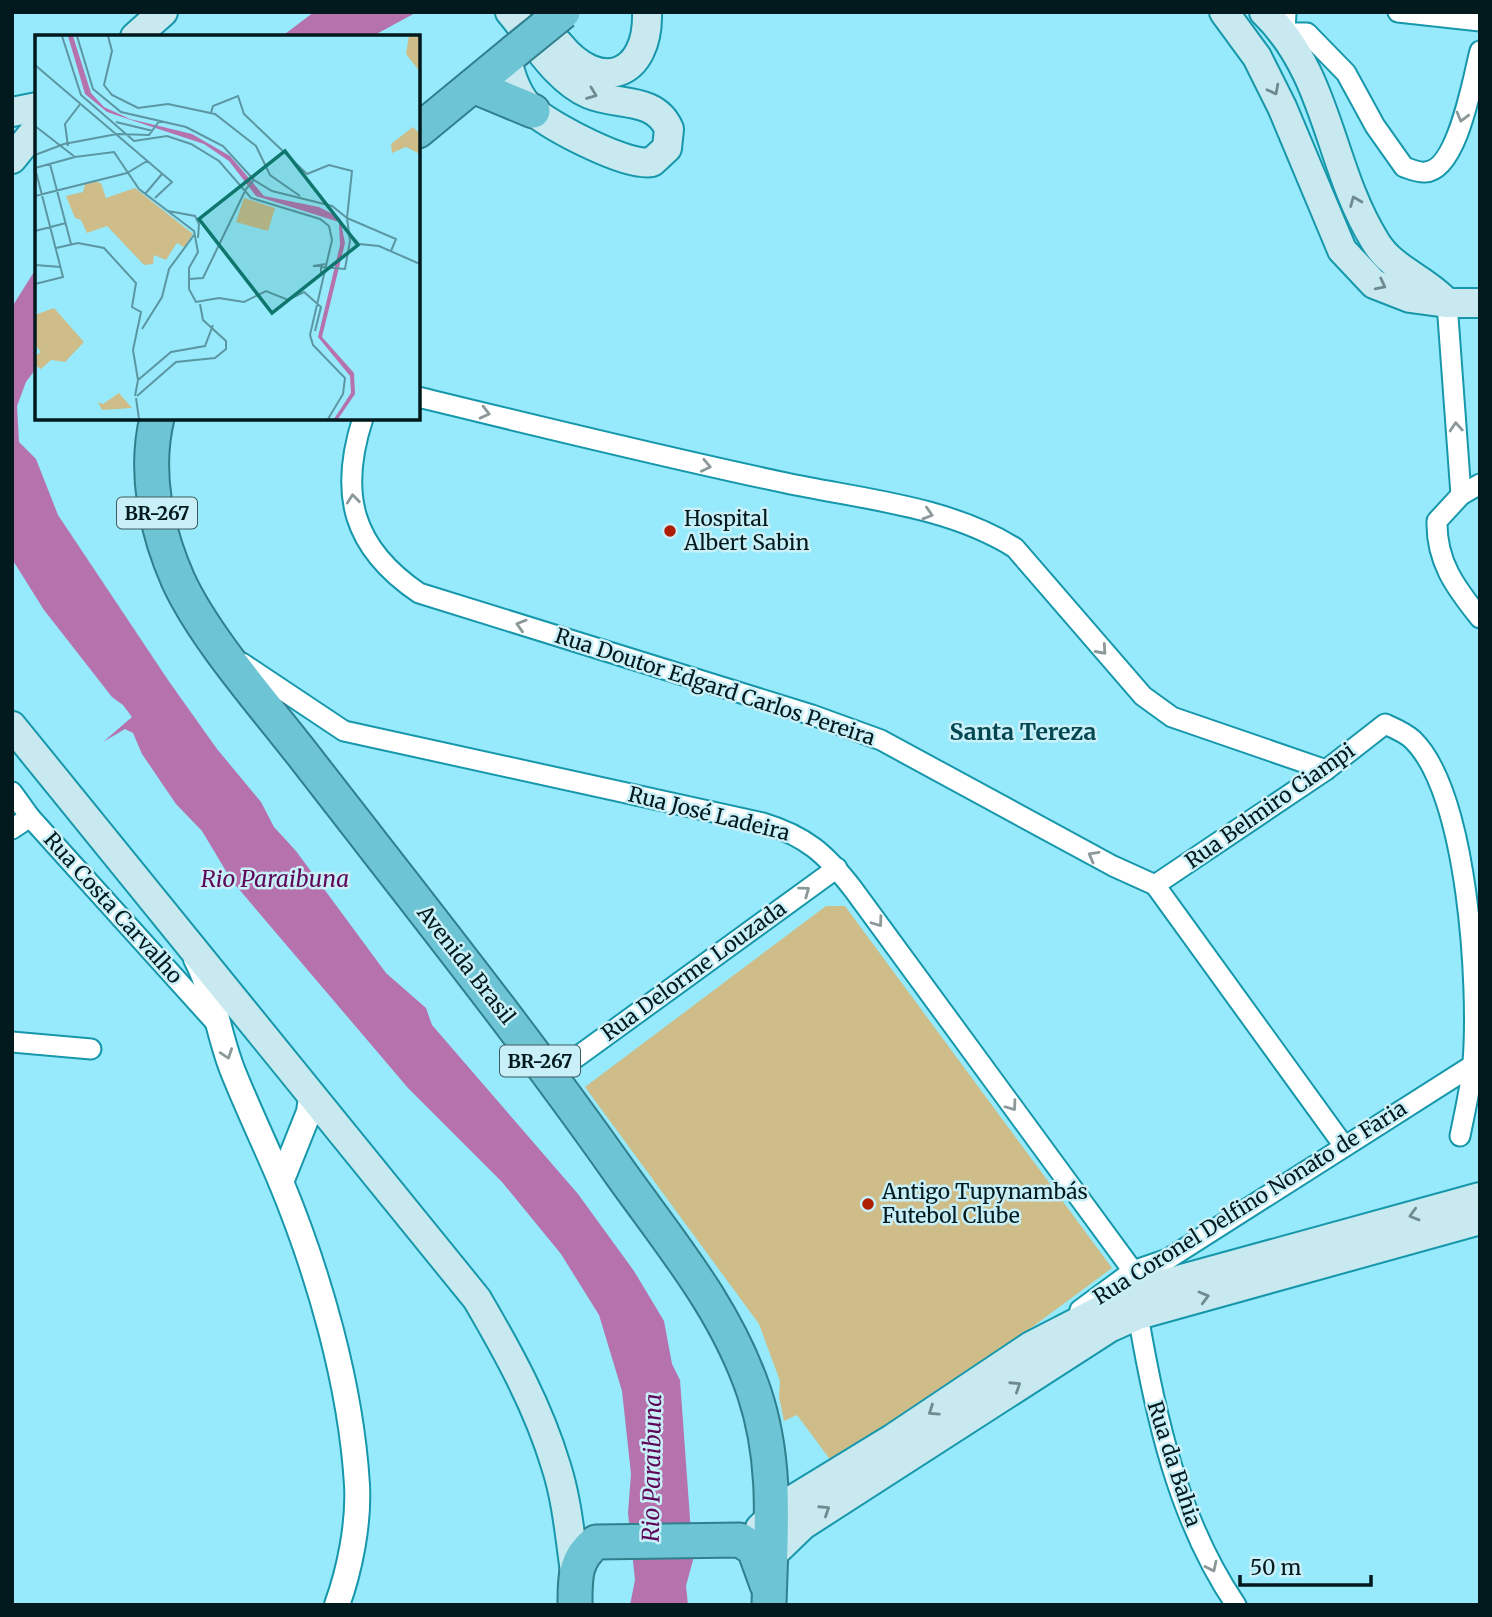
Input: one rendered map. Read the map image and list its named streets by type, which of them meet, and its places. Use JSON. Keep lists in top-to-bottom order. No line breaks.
{"streets":{"highway":["BR-267","Avenida Brasil"],"main road":["Rua Coronel Delfino Nonato de Faria"],"street":["Rua Doutor Edgard Carlos Pereira","Rua Belmiro Ciampi","Rua José Ladeira","Rua Costa Carvalho","Rua Delorme Louzada","Rua da Bahia"]},"crossings":[["BR-267","Avenida Brasil"],["BR-267","Rua Coronel Delfino Nonato de Faria"],["Rua Doutor Edgard Carlos Pereira","Rua Belmiro Ciampi"],["Rua Doutor Edgard Carlos Pereira","Rua Coronel Delfino Nonato de Faria"],["Rua Belmiro Ciampi","Rua Coronel Delfino Nonato de Faria"],["Rua José Ladeira","Avenida Brasil"],["Rua José Ladeira","Rua Delorme Louzada"],["Rua José Ladeira","Rua Coronel Delfino Nonato de Faria"],["Rua José Ladeira","Rua da Bahia"],["Avenida Brasil","Rua Delorme Louzada"],["Avenida Brasil","Rua Coronel Delfino Nonato de Faria"],["Rua Coronel Delfino Nonato de Faria","Rua da Bahia"]],"one_way":["Rua Doutor Edgard Carlos Pereira","Rua José Ladeira","Rua Delorme Louzada","Rua da Bahia"],"districts":["Santa Tereza"],"water":["Rio Paraibuna"],"places":["Hospital Albert Sabin","Antigo Tupynambás Futebol Clube"],"scale_bar":"50 m"}
